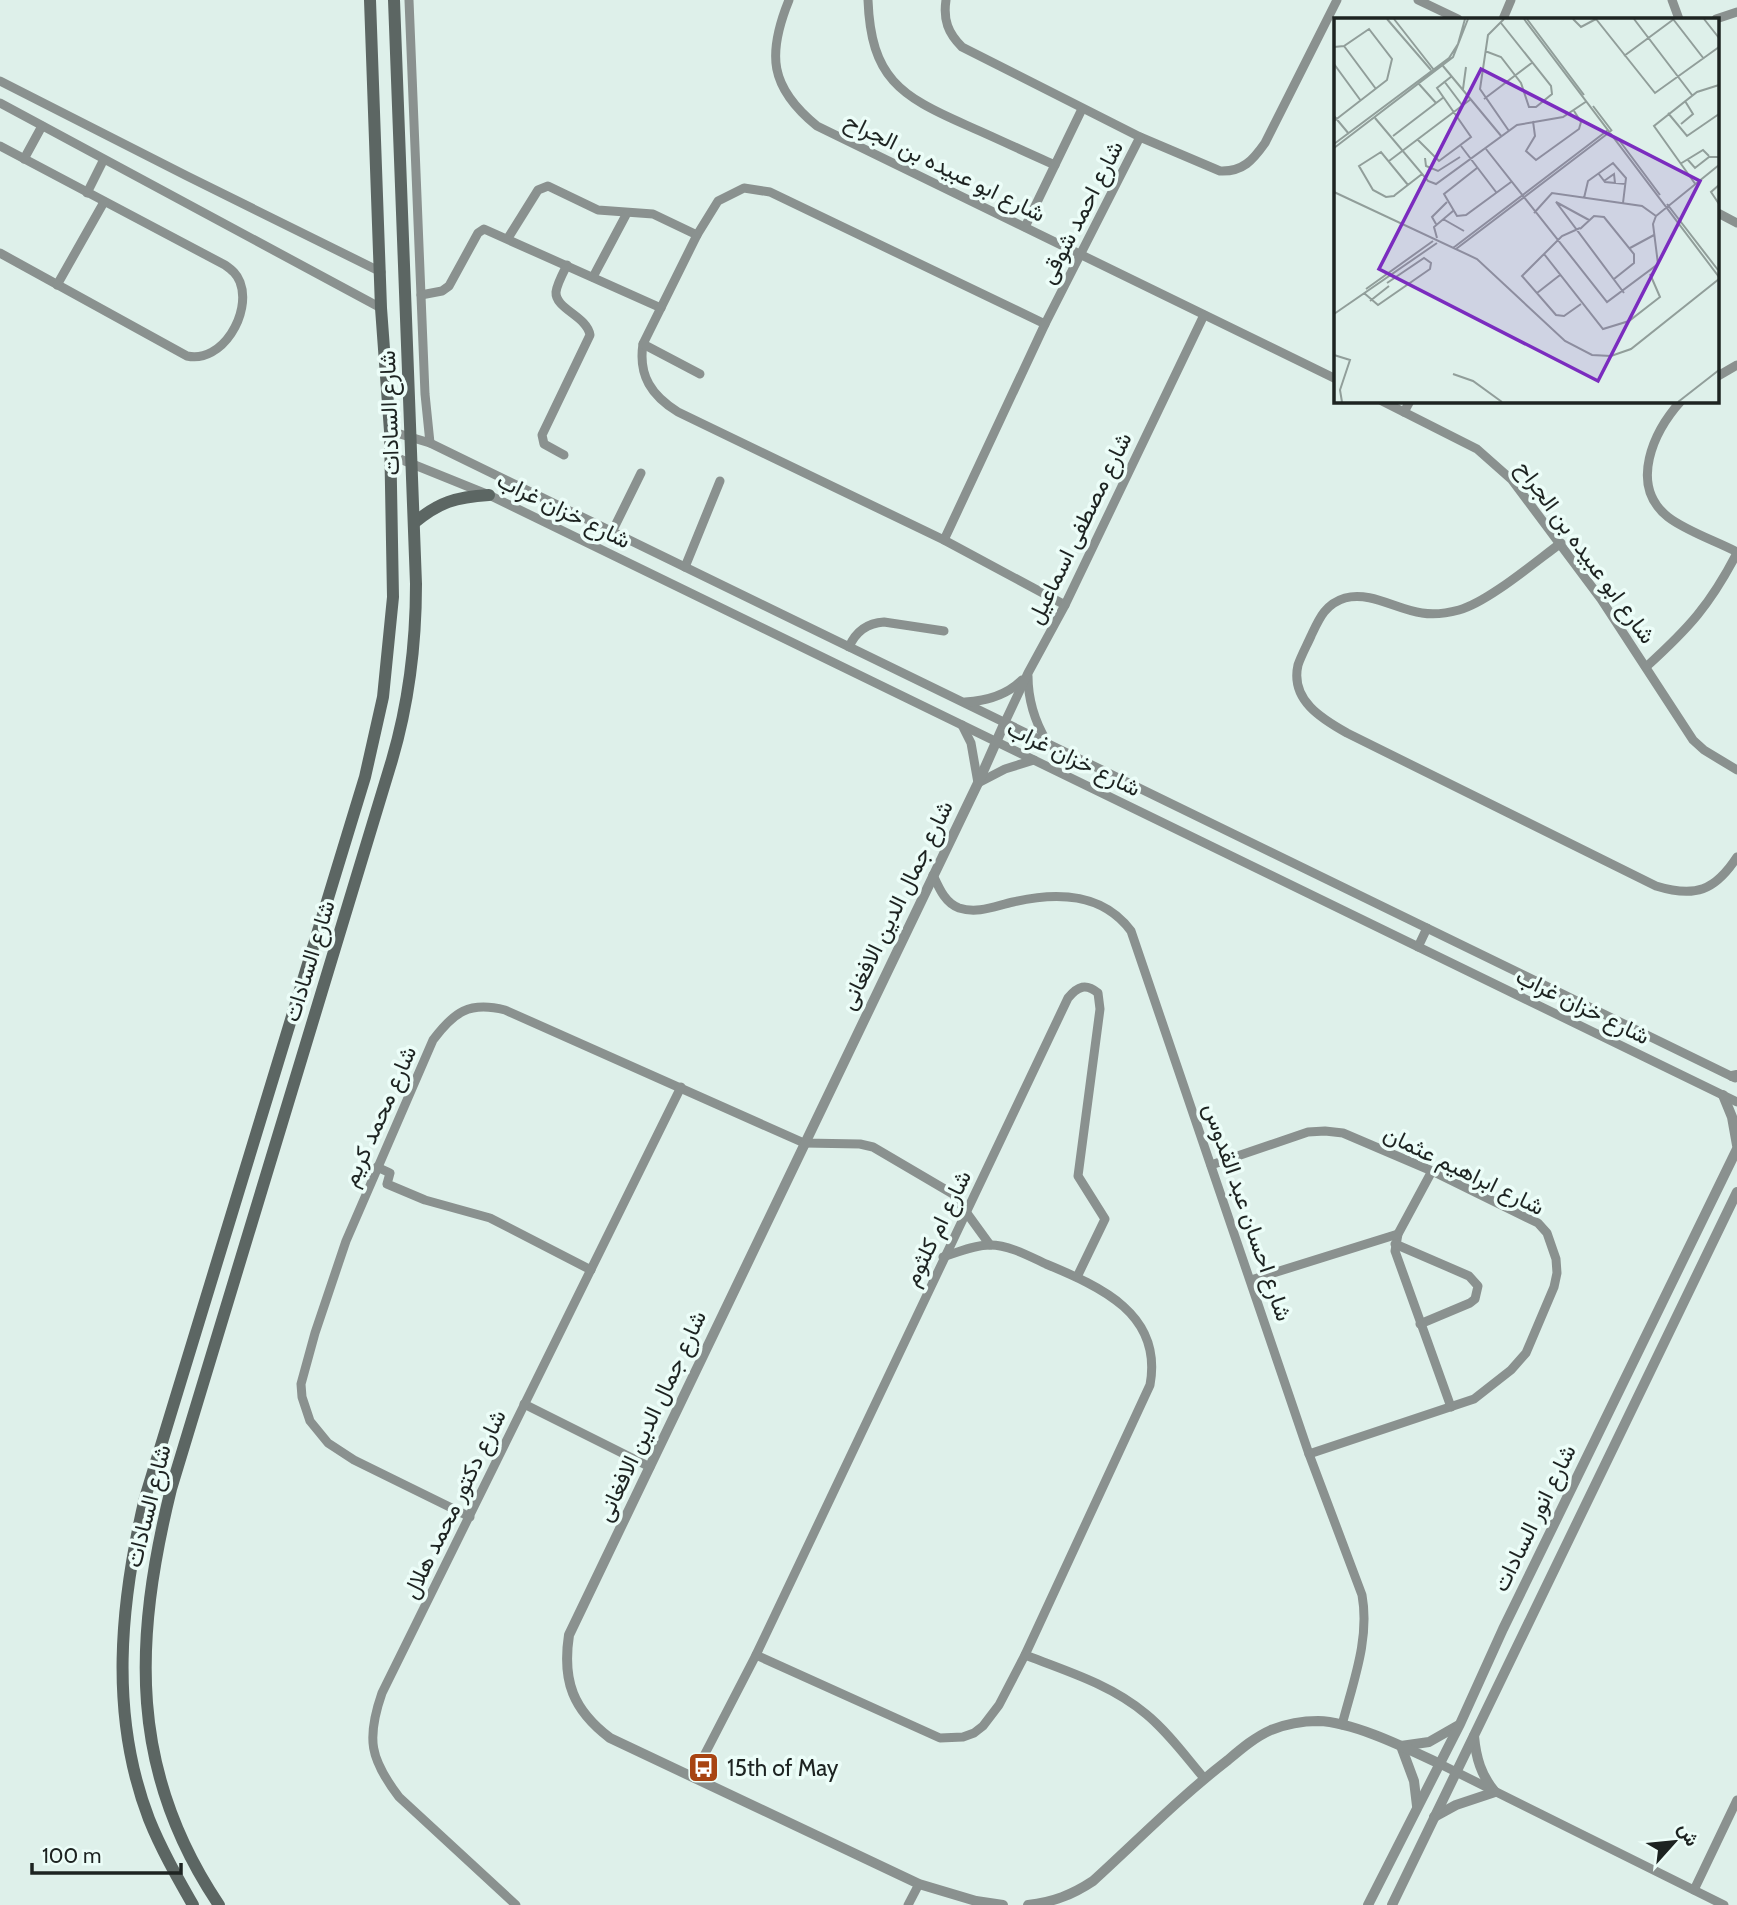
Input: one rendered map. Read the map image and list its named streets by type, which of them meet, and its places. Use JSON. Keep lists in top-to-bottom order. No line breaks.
{"streets":{"main road":["شارع السادات"],"street":["شارع ابو عبيده بن الجراح","شارع احمد شوقى","شارع خزان غراب","شارع مصطفى اسماعيل","شارع جمال الدين الافغانى","شارع محمد كريم","شارع ابراهيم عثمان","شارع احسان عبد القدوس","شارع ام كلثوم","شارع دكتور محمد هلال","شارع انور السادات"]},"crossings":[["شارع ابو عبيده بن الجراح","شارع احمد شوقى"],["شارع ابو عبيده بن الجراح","شارع مصطفى اسماعيل"],["شارع السادات","شارع خزان غراب"],["شارع خزان غراب","شارع مصطفى اسماعيل"],["شارع خزان غراب","شارع جمال الدين الافغانى"],["شارع مصطفى اسماعيل","شارع جمال الدين الافغانى"],["شارع جمال الدين الافغانى","شارع محمد كريم"],["شارع جمال الدين الافغانى","شارع احسان عبد القدوس"],["شارع جمال الدين الافغانى","شارع ام كلثوم"],["شارع محمد كريم","شارع دكتور محمد هلال"],["شارع ابراهيم عثمان","شارع احسان عبد القدوس"]],"places":{"bus stop":["15th of May"]},"scale_bar":"100 m","north":"top right"}
